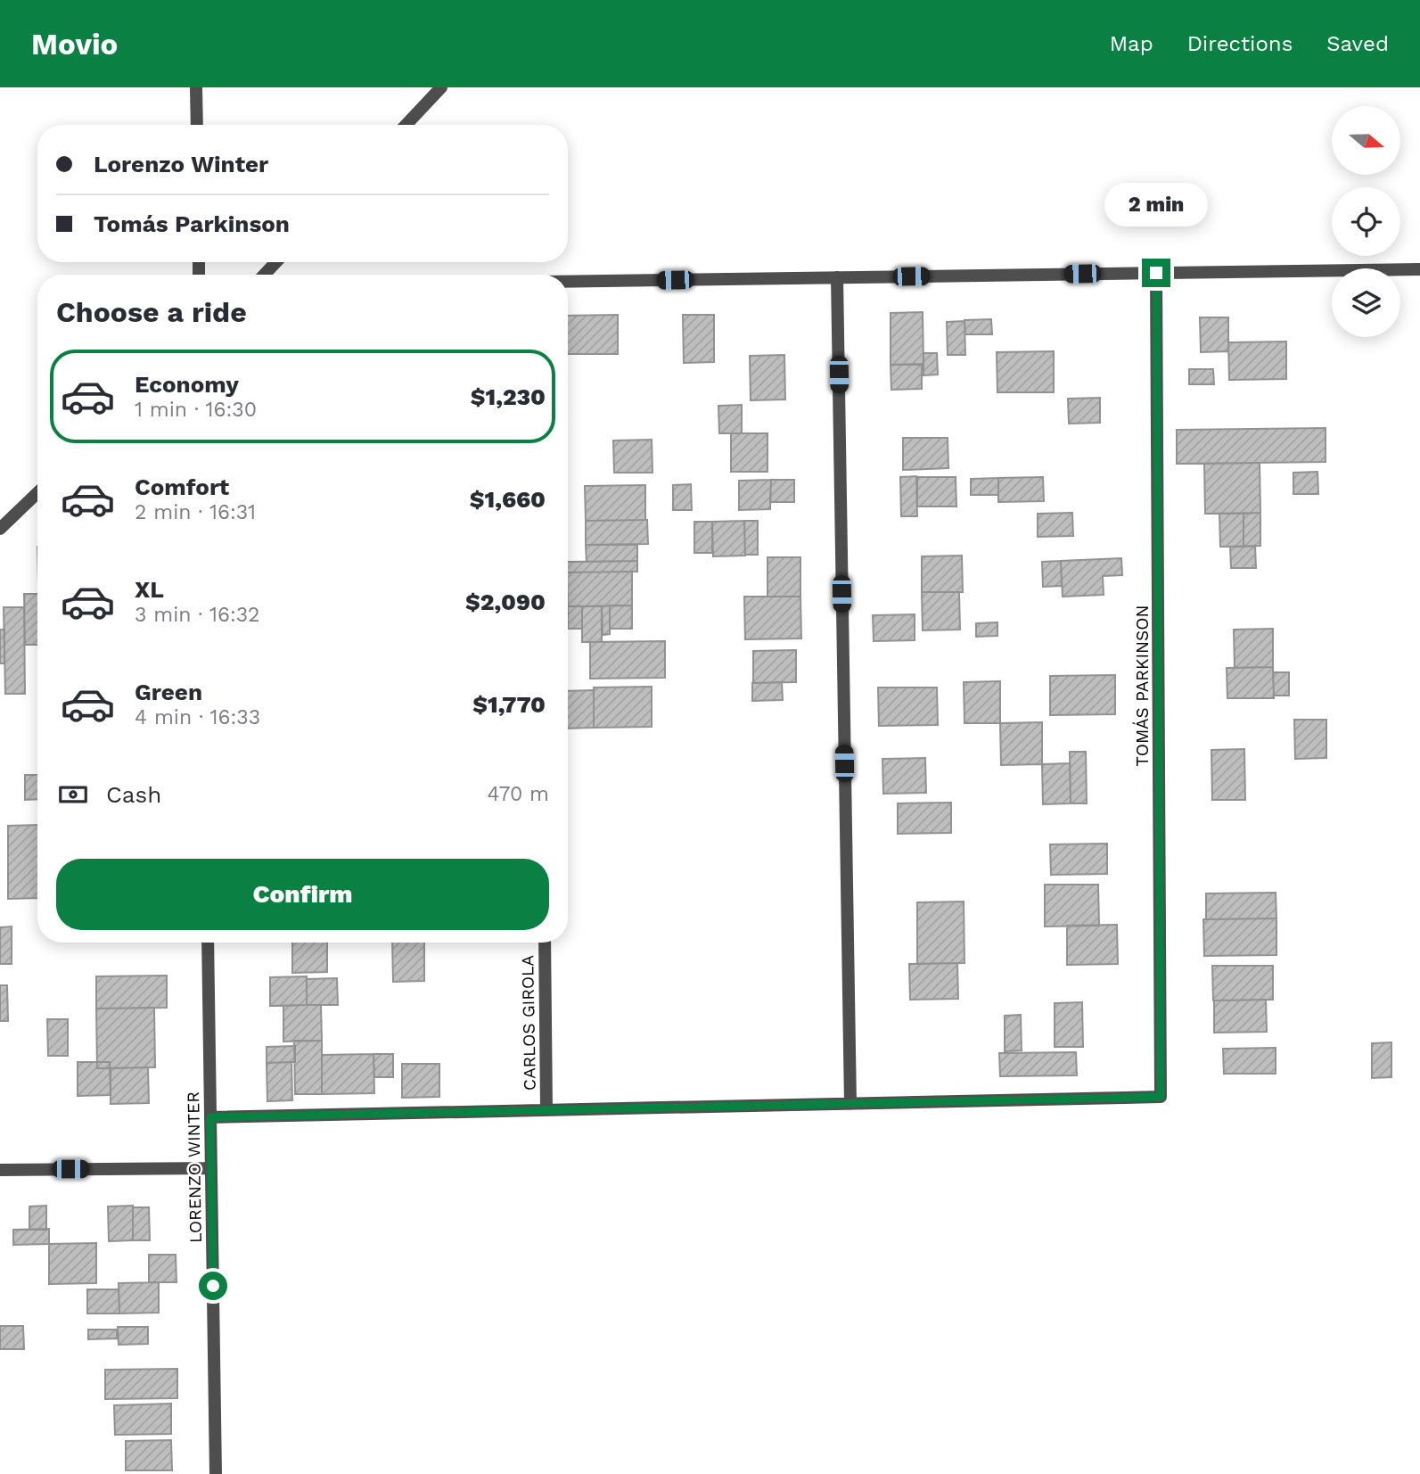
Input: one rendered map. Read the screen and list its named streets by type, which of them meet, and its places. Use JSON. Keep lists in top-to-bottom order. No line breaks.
{"streets":{"street":["TOMÁS PARKINSON","CARLOS GIROLA","LORENZO WINTER"]},"north":"right","page":{"header":"Movio","nav":["Map","Directions","Saved"],"banner":["Lorenzo Winter","Tomás Parkinson"],"bubble":"2 min","heading":"Choose a ride","list":[{"name":"Economy","note":"1 min · 16:30","value":"$1,230"},{"name":"Comfort","note":"2 min · 16:31","value":"$1,660"},{"name":"XL","note":"3 min · 16:32","value":"$2,090"},{"name":"Green","note":"4 min · 16:33","value":"$1,770"}],"pay":["Cash","470 m"],"buttons":"Confirm"}}
